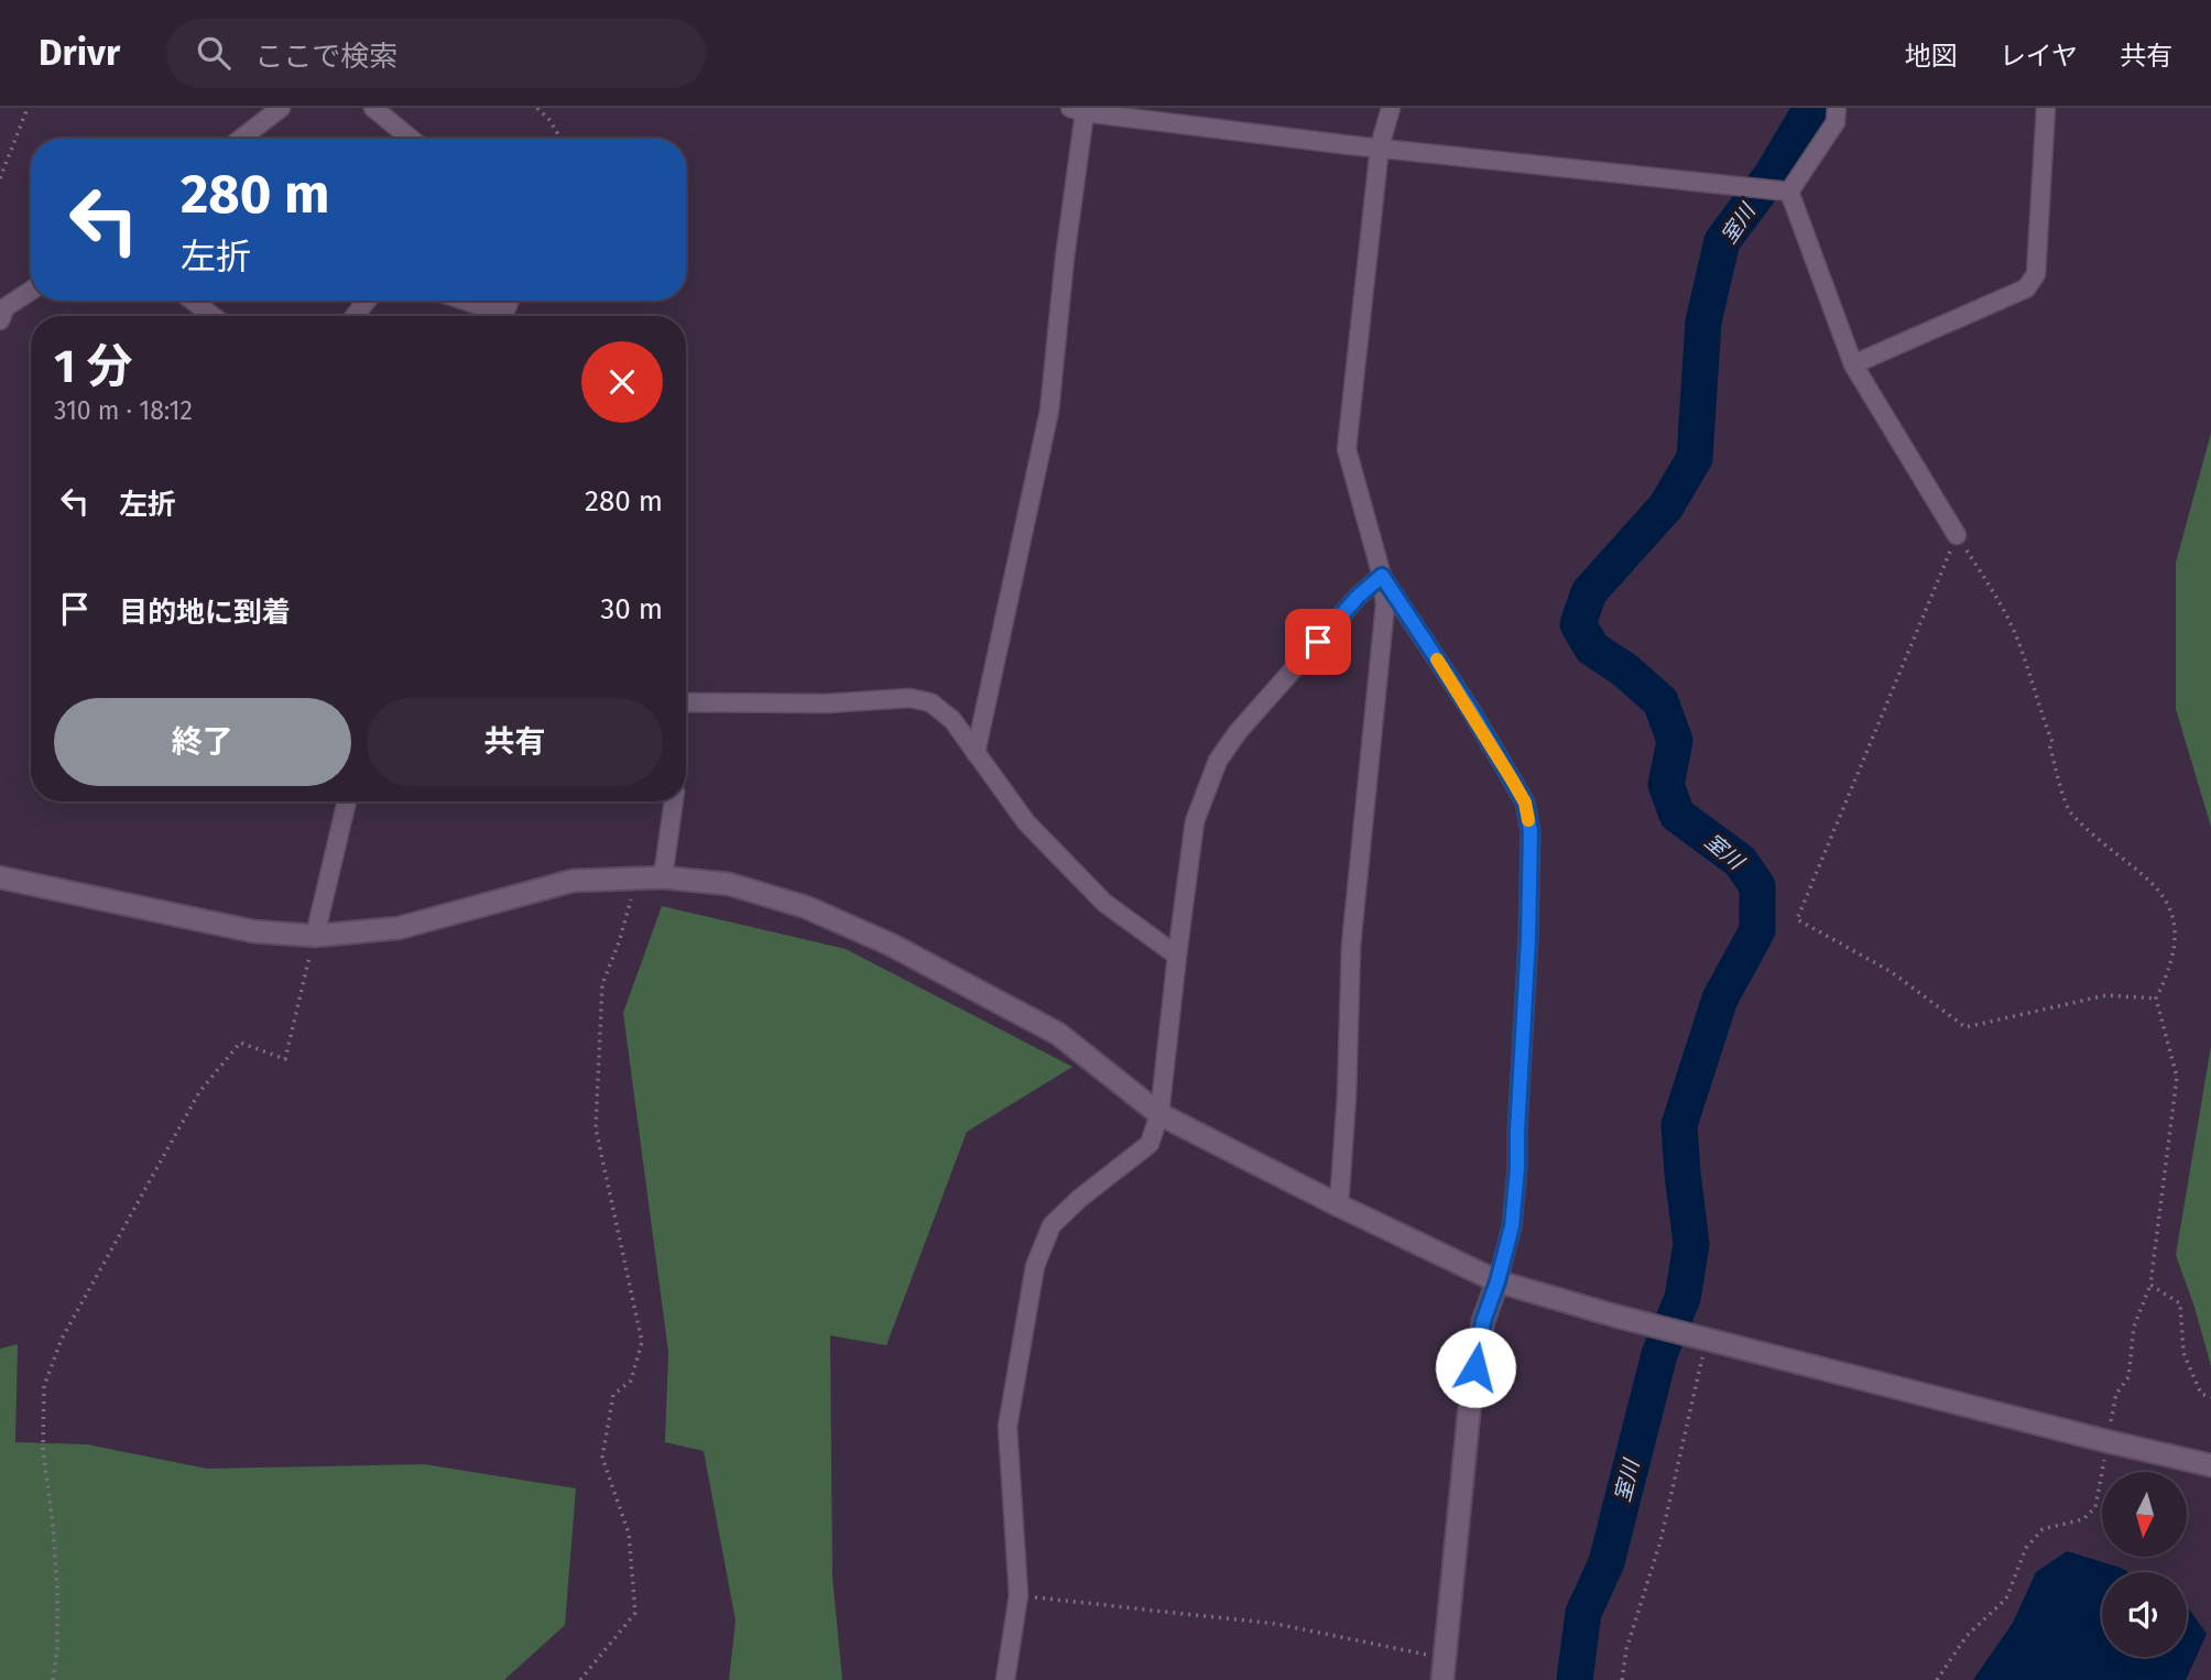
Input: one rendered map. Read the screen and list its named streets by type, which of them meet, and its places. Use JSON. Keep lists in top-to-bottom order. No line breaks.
{"water":["室川"],"north":"bottom","page":{"header":"Drivr","search":"ここで検索","nav":["地図","レイヤ","共有"],"turn":["280 m","左折"],"heading":["1 分","310 m · 18:12"],"list":[{"name":"左折","value":"280 m"},{"name":"目的地に到着","value":"30 m"}],"buttons":["終了","共有"]}}
